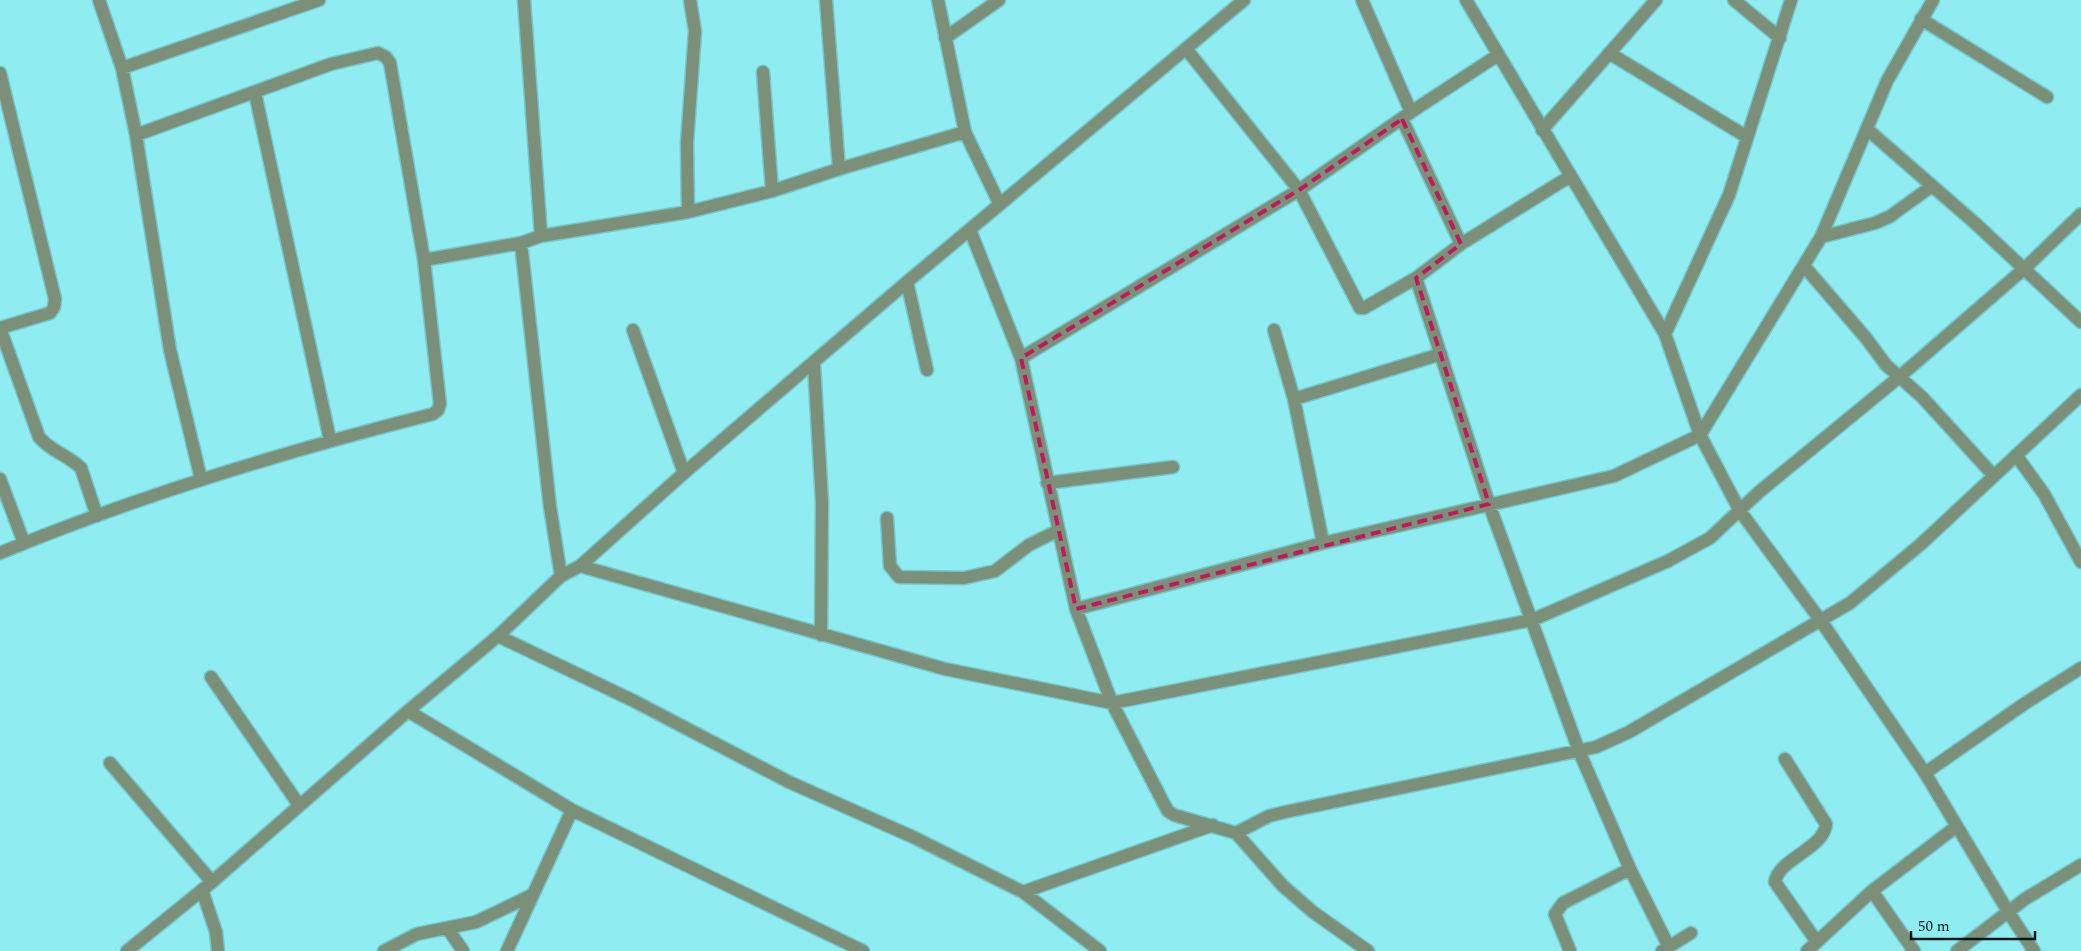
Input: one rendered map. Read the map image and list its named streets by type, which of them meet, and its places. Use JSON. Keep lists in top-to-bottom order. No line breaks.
{"scale_bar":"50 m"}
